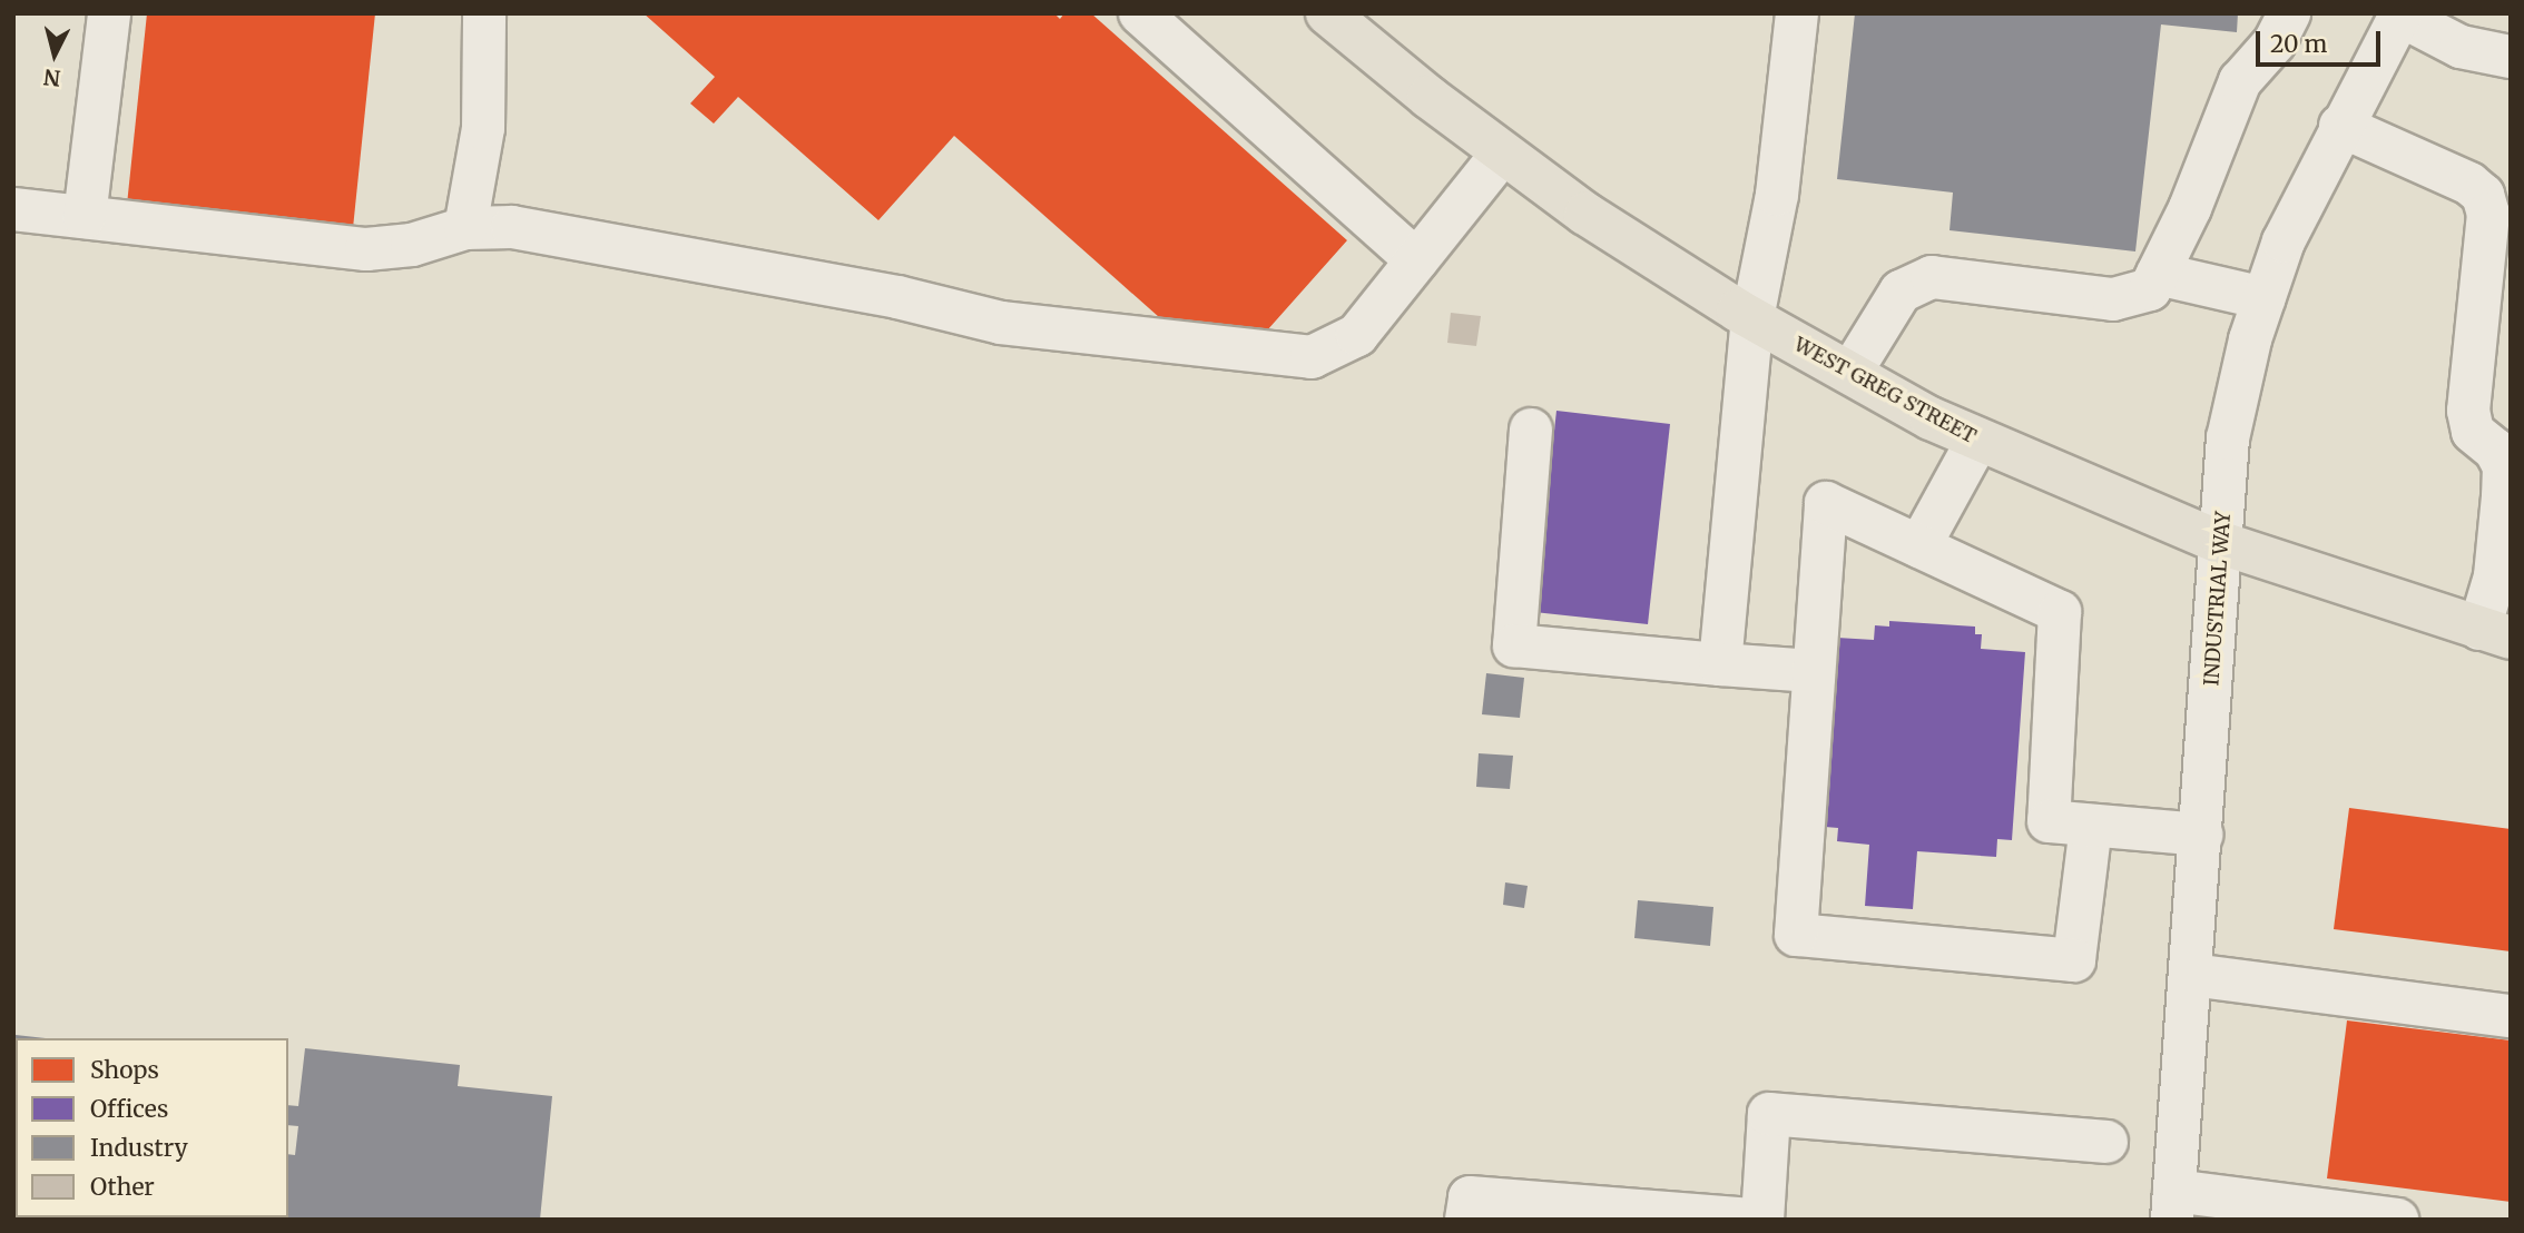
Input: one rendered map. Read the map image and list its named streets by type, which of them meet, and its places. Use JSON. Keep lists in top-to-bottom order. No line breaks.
{"streets":{"main road":["WEST GREG STREET"],"street":["INDUSTRIAL WAY"]},"crossings":[["WEST GREG STREET","INDUSTRIAL WAY"]],"legend":["Shops","Offices","Industry","Other"],"scale_bar":"20 m","north":"bottom"}
